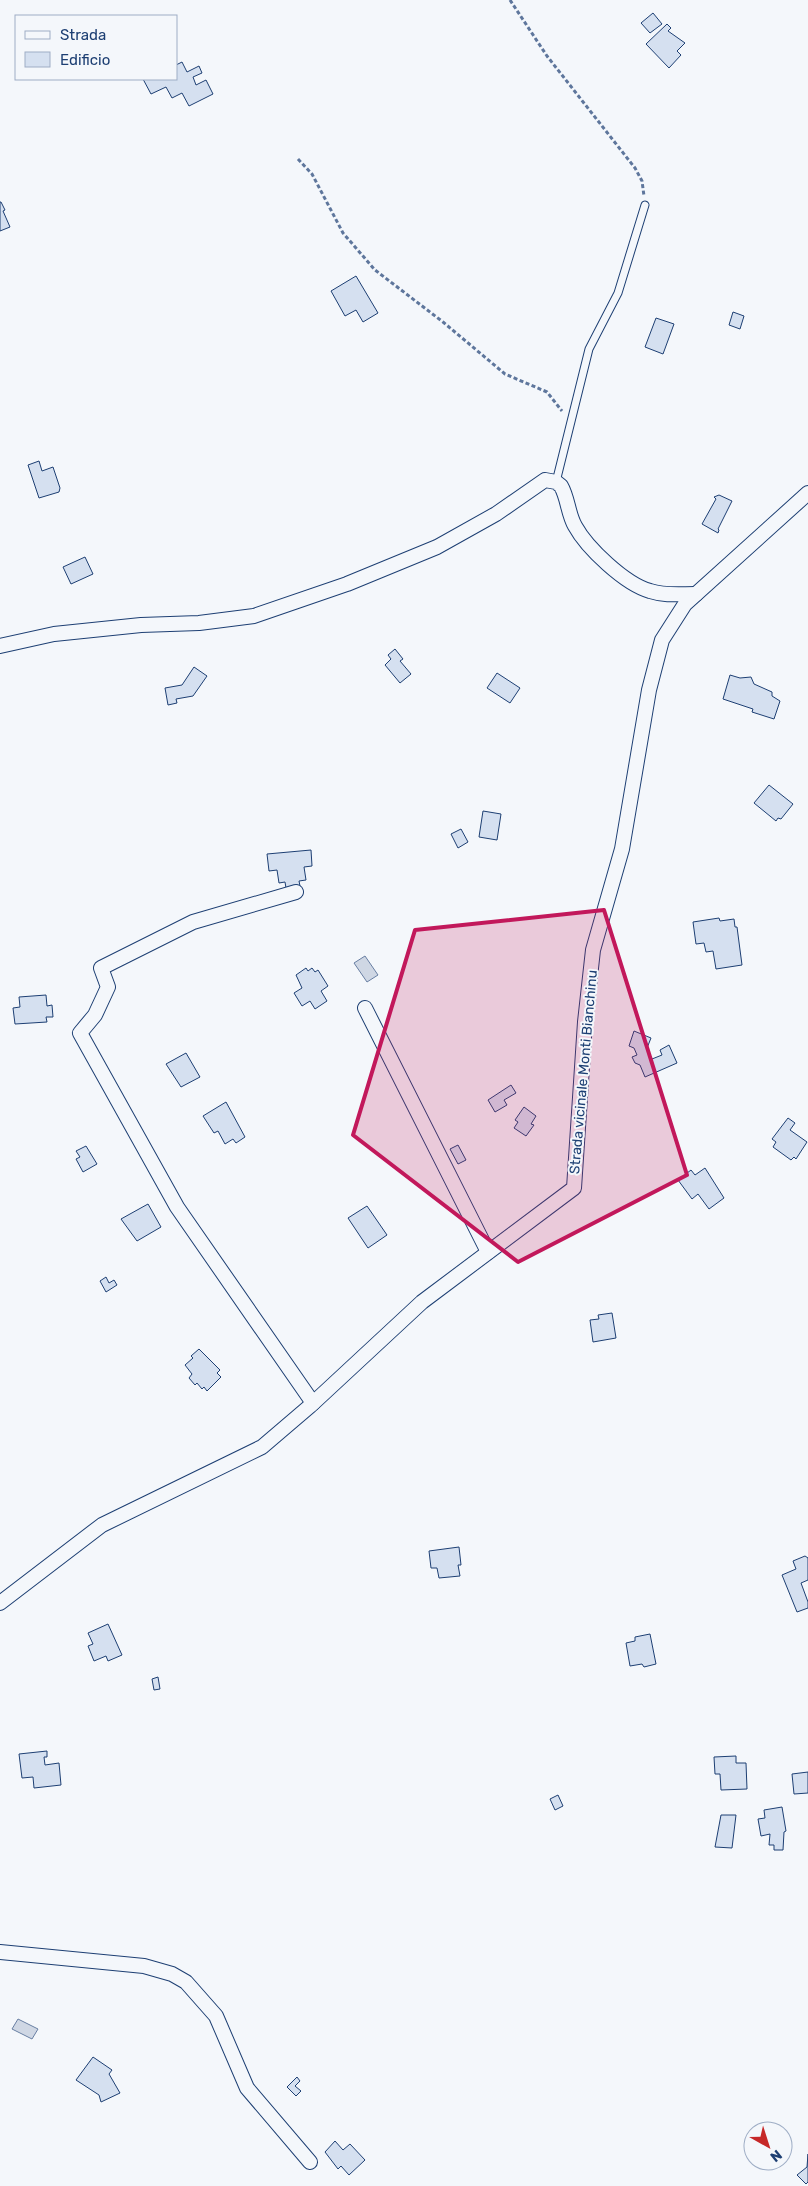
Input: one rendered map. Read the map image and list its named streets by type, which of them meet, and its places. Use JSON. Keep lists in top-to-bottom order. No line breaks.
{"streets":{"street":["Strada vicinale Monti Bianchinu"]},"legend":["Strada","Edificio"],"north":"bottom right"}
